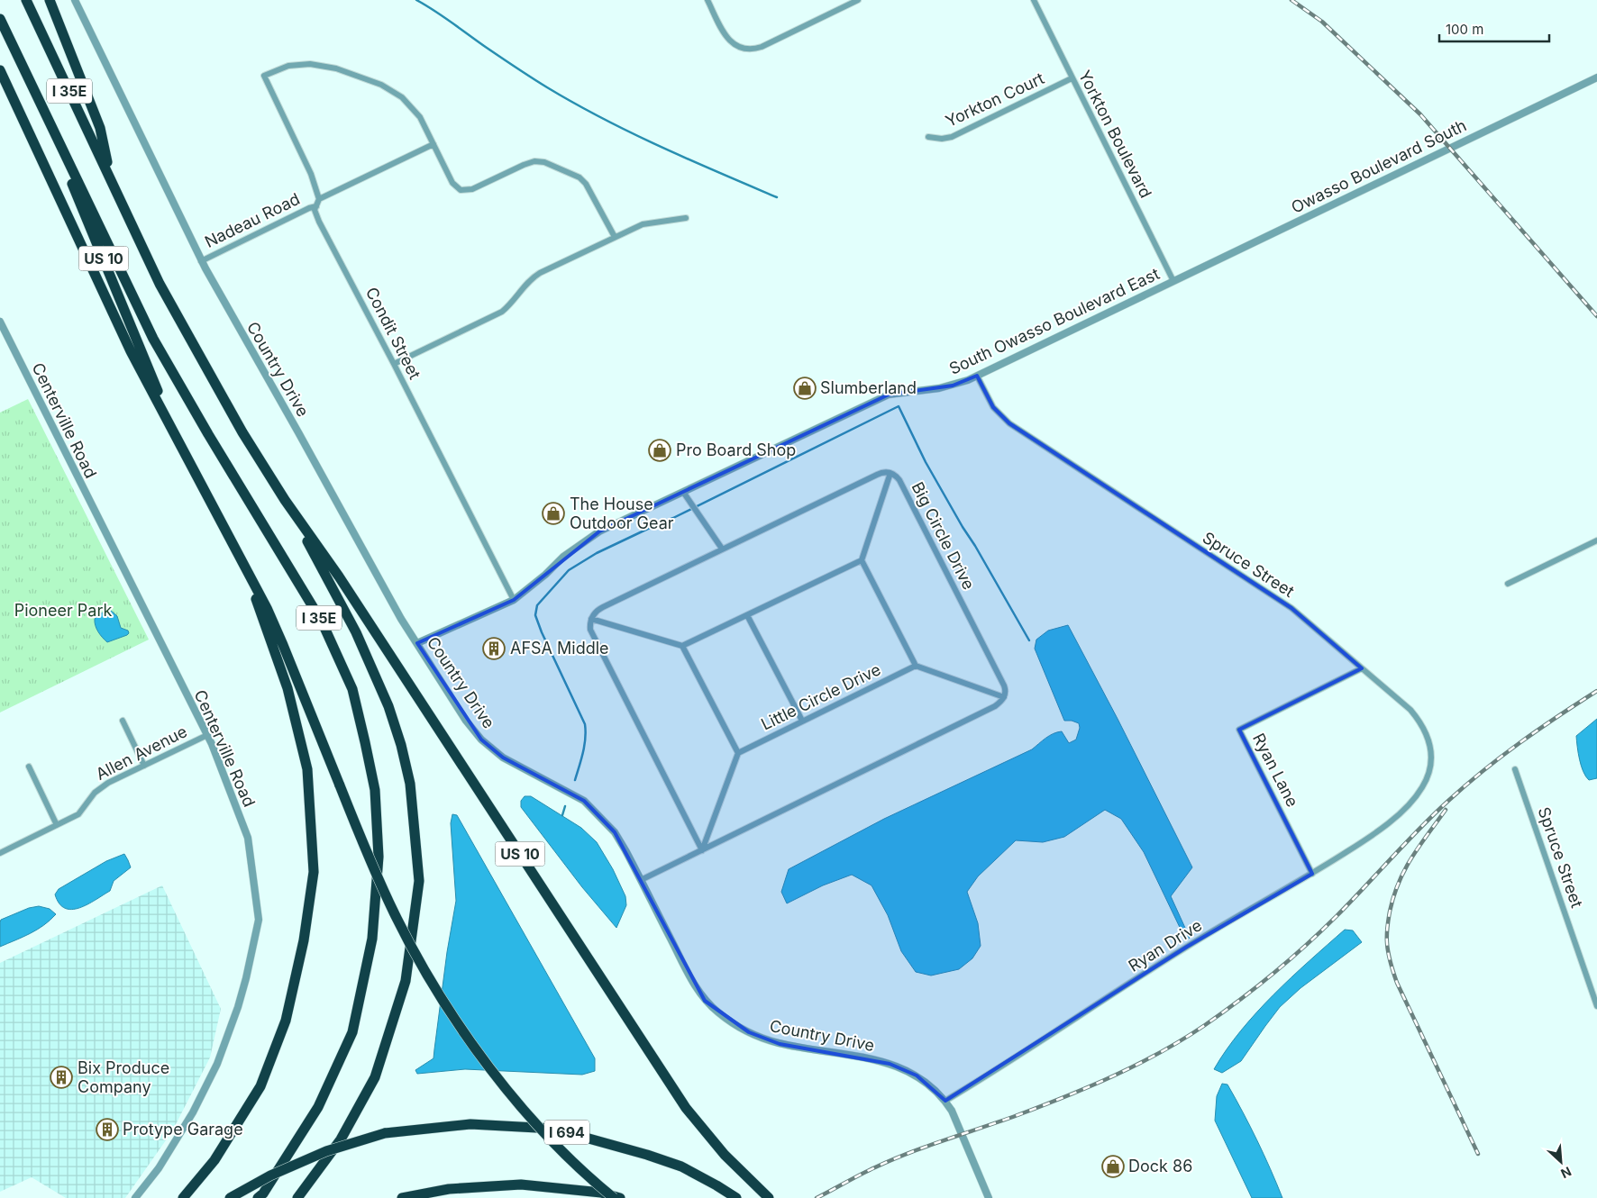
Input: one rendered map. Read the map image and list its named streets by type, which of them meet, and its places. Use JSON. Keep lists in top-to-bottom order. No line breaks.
{"streets":{"highway":["I 35E","US 10","I 694"],"street":["Yorkton Court","Yorkton Boulevard","Owasso Boulevard South","Nadeau Road","South Owasso Boulevard East","Condit Street","Country Drive","Centerville Road","Big Circle Drive","Spruce Street","Little Circle Drive","Allen Avenue","Ryan Lane","Ryan Drive"]},"crossings":[["I 35E","US 10"],["Yorkton Court","Yorkton Boulevard"],["Yorkton Boulevard","Owasso Boulevard South"],["Yorkton Boulevard","South Owasso Boulevard East"],["Owasso Boulevard South","South Owasso Boulevard East"],["Nadeau Road","Condit Street"],["Nadeau Road","Country Drive"],["South Owasso Boulevard East","Condit Street"],["South Owasso Boulevard East","Country Drive"],["South Owasso Boulevard East","Spruce Street"],["Country Drive","Ryan Drive"],["Centerville Road","Allen Avenue"],["Spruce Street","Ryan Lane"],["Spruce Street","Ryan Drive"],["Ryan Lane","Ryan Drive"]],"parks":["Pioneer Park"],"places":{"shop":["Slumberland","Pro Board Shop","The House Outdoor Gear","Dock 86"],"building":["AFSA Middle","Bix Produce Company","Protype Garage"]},"scale_bar":"100 m","north":"bottom right"}
